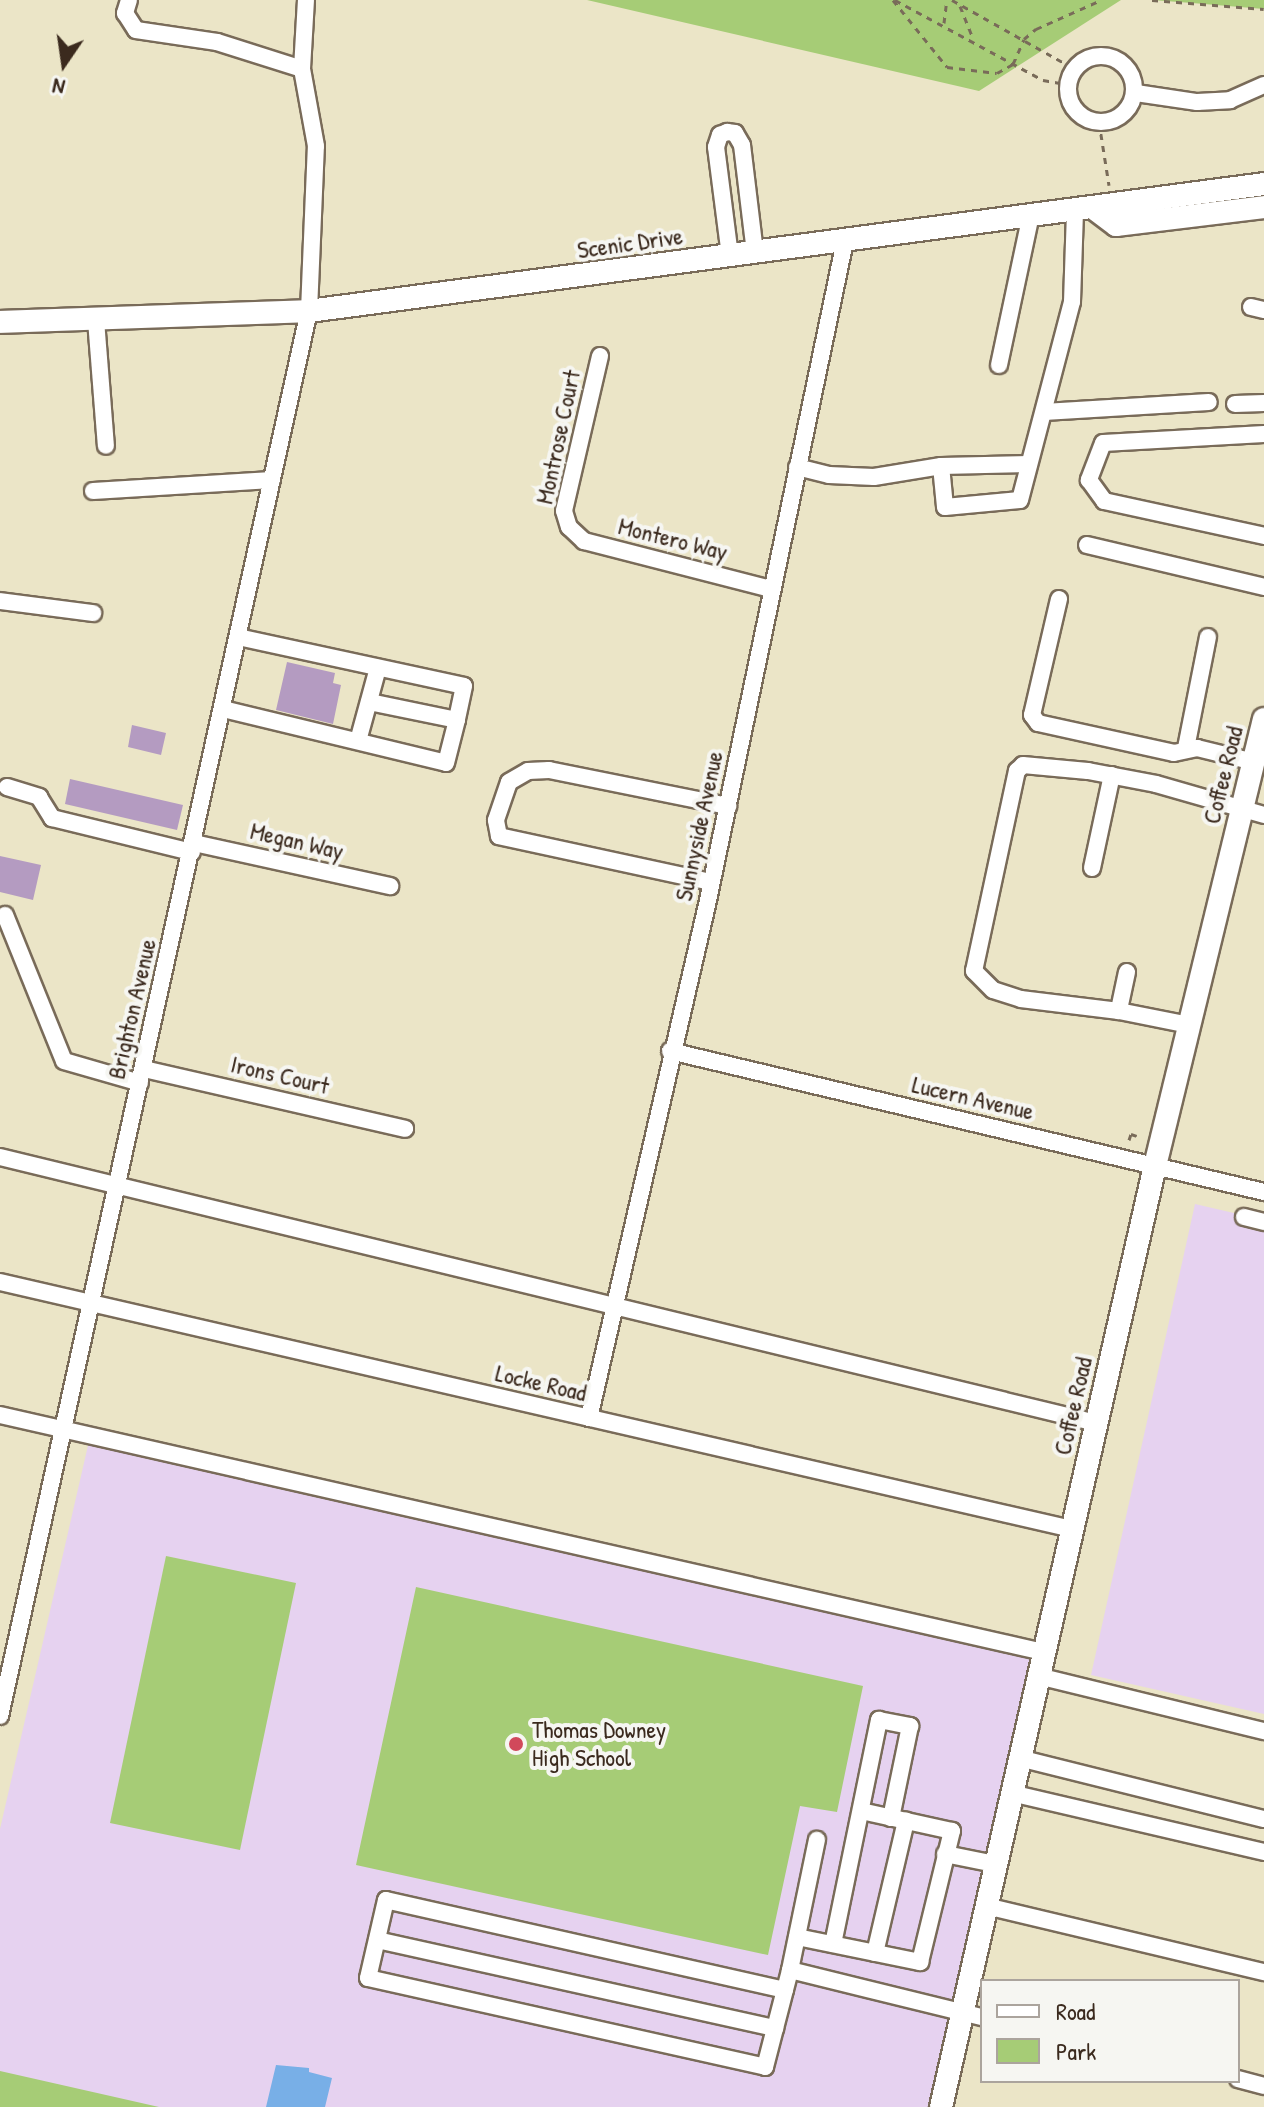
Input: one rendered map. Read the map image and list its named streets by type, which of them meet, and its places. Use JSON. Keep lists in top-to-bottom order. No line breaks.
{"streets":{"main road":["Scenic Drive","Coffee Road"],"street":["Montrose Court","Montero Way","Sunnyside Avenue","Megan Way","Brighton Avenue","Irons Court","Lucern Avenue","Locke Road"]},"crossings":[["Scenic Drive","Sunnyside Avenue"],["Scenic Drive","Brighton Avenue"],["Montrose Court","Montero Way"],["Montero Way","Sunnyside Avenue"],["Coffee Road","Lucern Avenue"],["Coffee Road","Locke Road"],["Sunnyside Avenue","Lucern Avenue"],["Sunnyside Avenue","Locke Road"],["Megan Way","Brighton Avenue"],["Brighton Avenue","Irons Court"],["Brighton Avenue","Locke Road"]],"places":["Thomas Downey High School"],"legend":["Road","Park"],"north":"bottom"}
